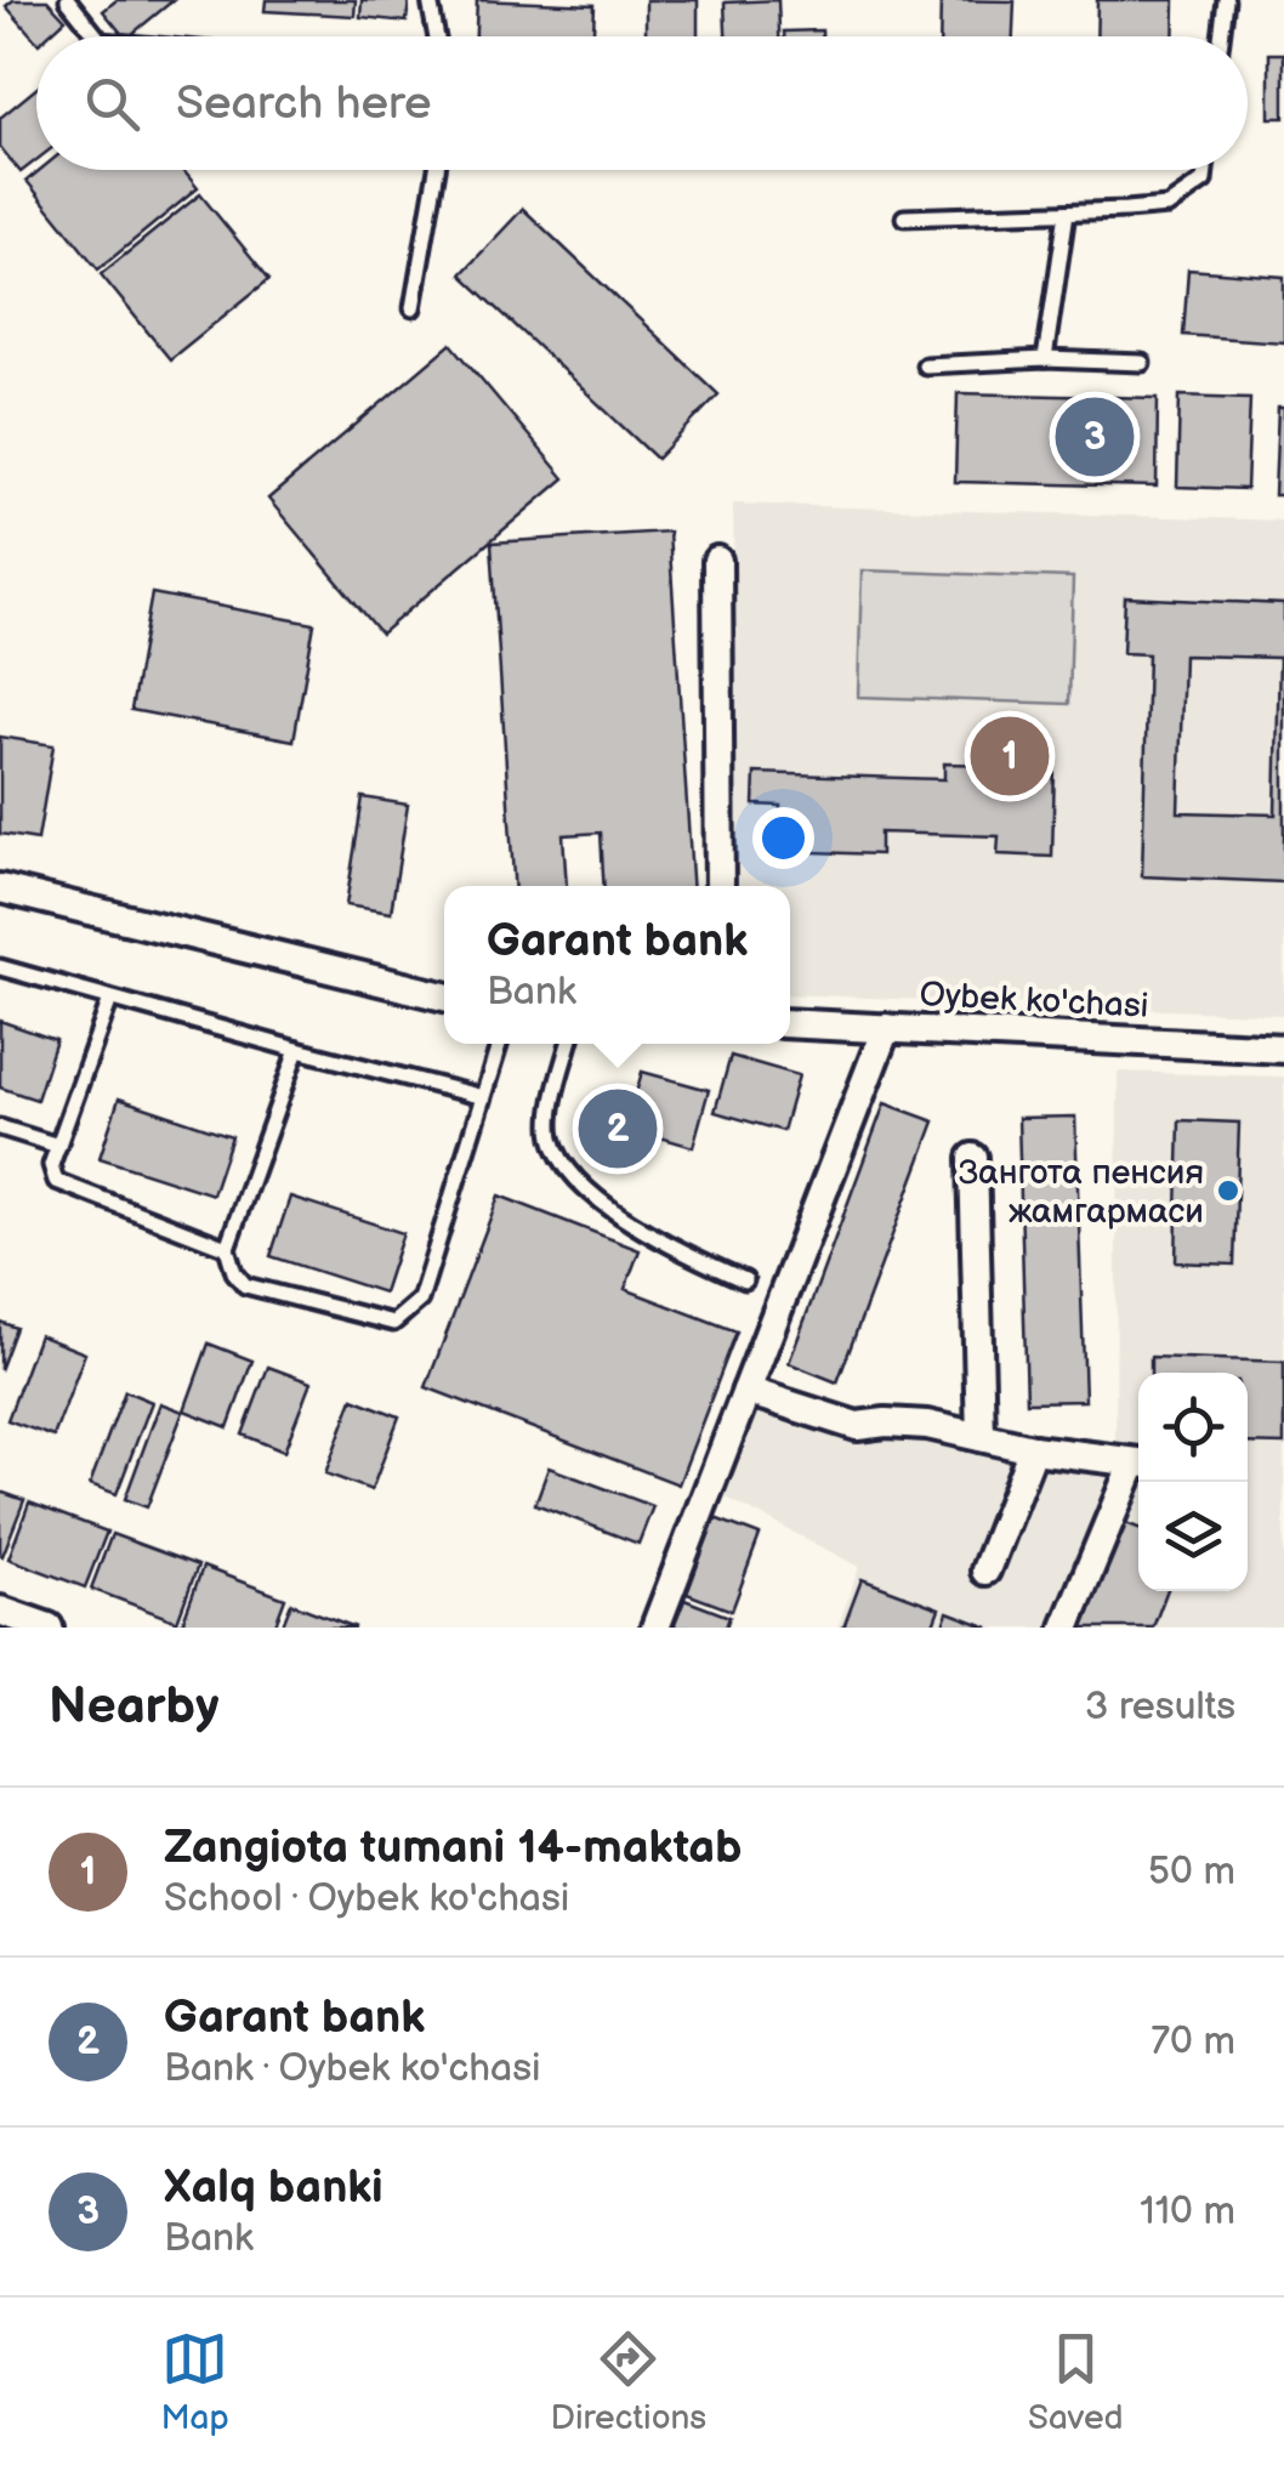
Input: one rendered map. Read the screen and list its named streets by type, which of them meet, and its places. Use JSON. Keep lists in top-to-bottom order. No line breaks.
{"streets":{"street":["Oybek ko'chasi"]},"places":["Зангота пенсия жамгармаси"],"page":{"search":"Search here","pins":["3","1","2"],"popup":["Garant bank","Bank"],"heading":["Nearby","3 results"],"list":[{"mark":"1","name":"Zangiota tumani 14-maktab","note":"School · Oybek ko'chasi","value":"50 m"},{"mark":"2","name":"Garant bank","note":"Bank · Oybek ko'chasi","value":"70 m"},{"mark":"3","name":"Xalq banki","note":"Bank","value":"110 m"}],"nav":["Map","Directions","Saved"]}}
